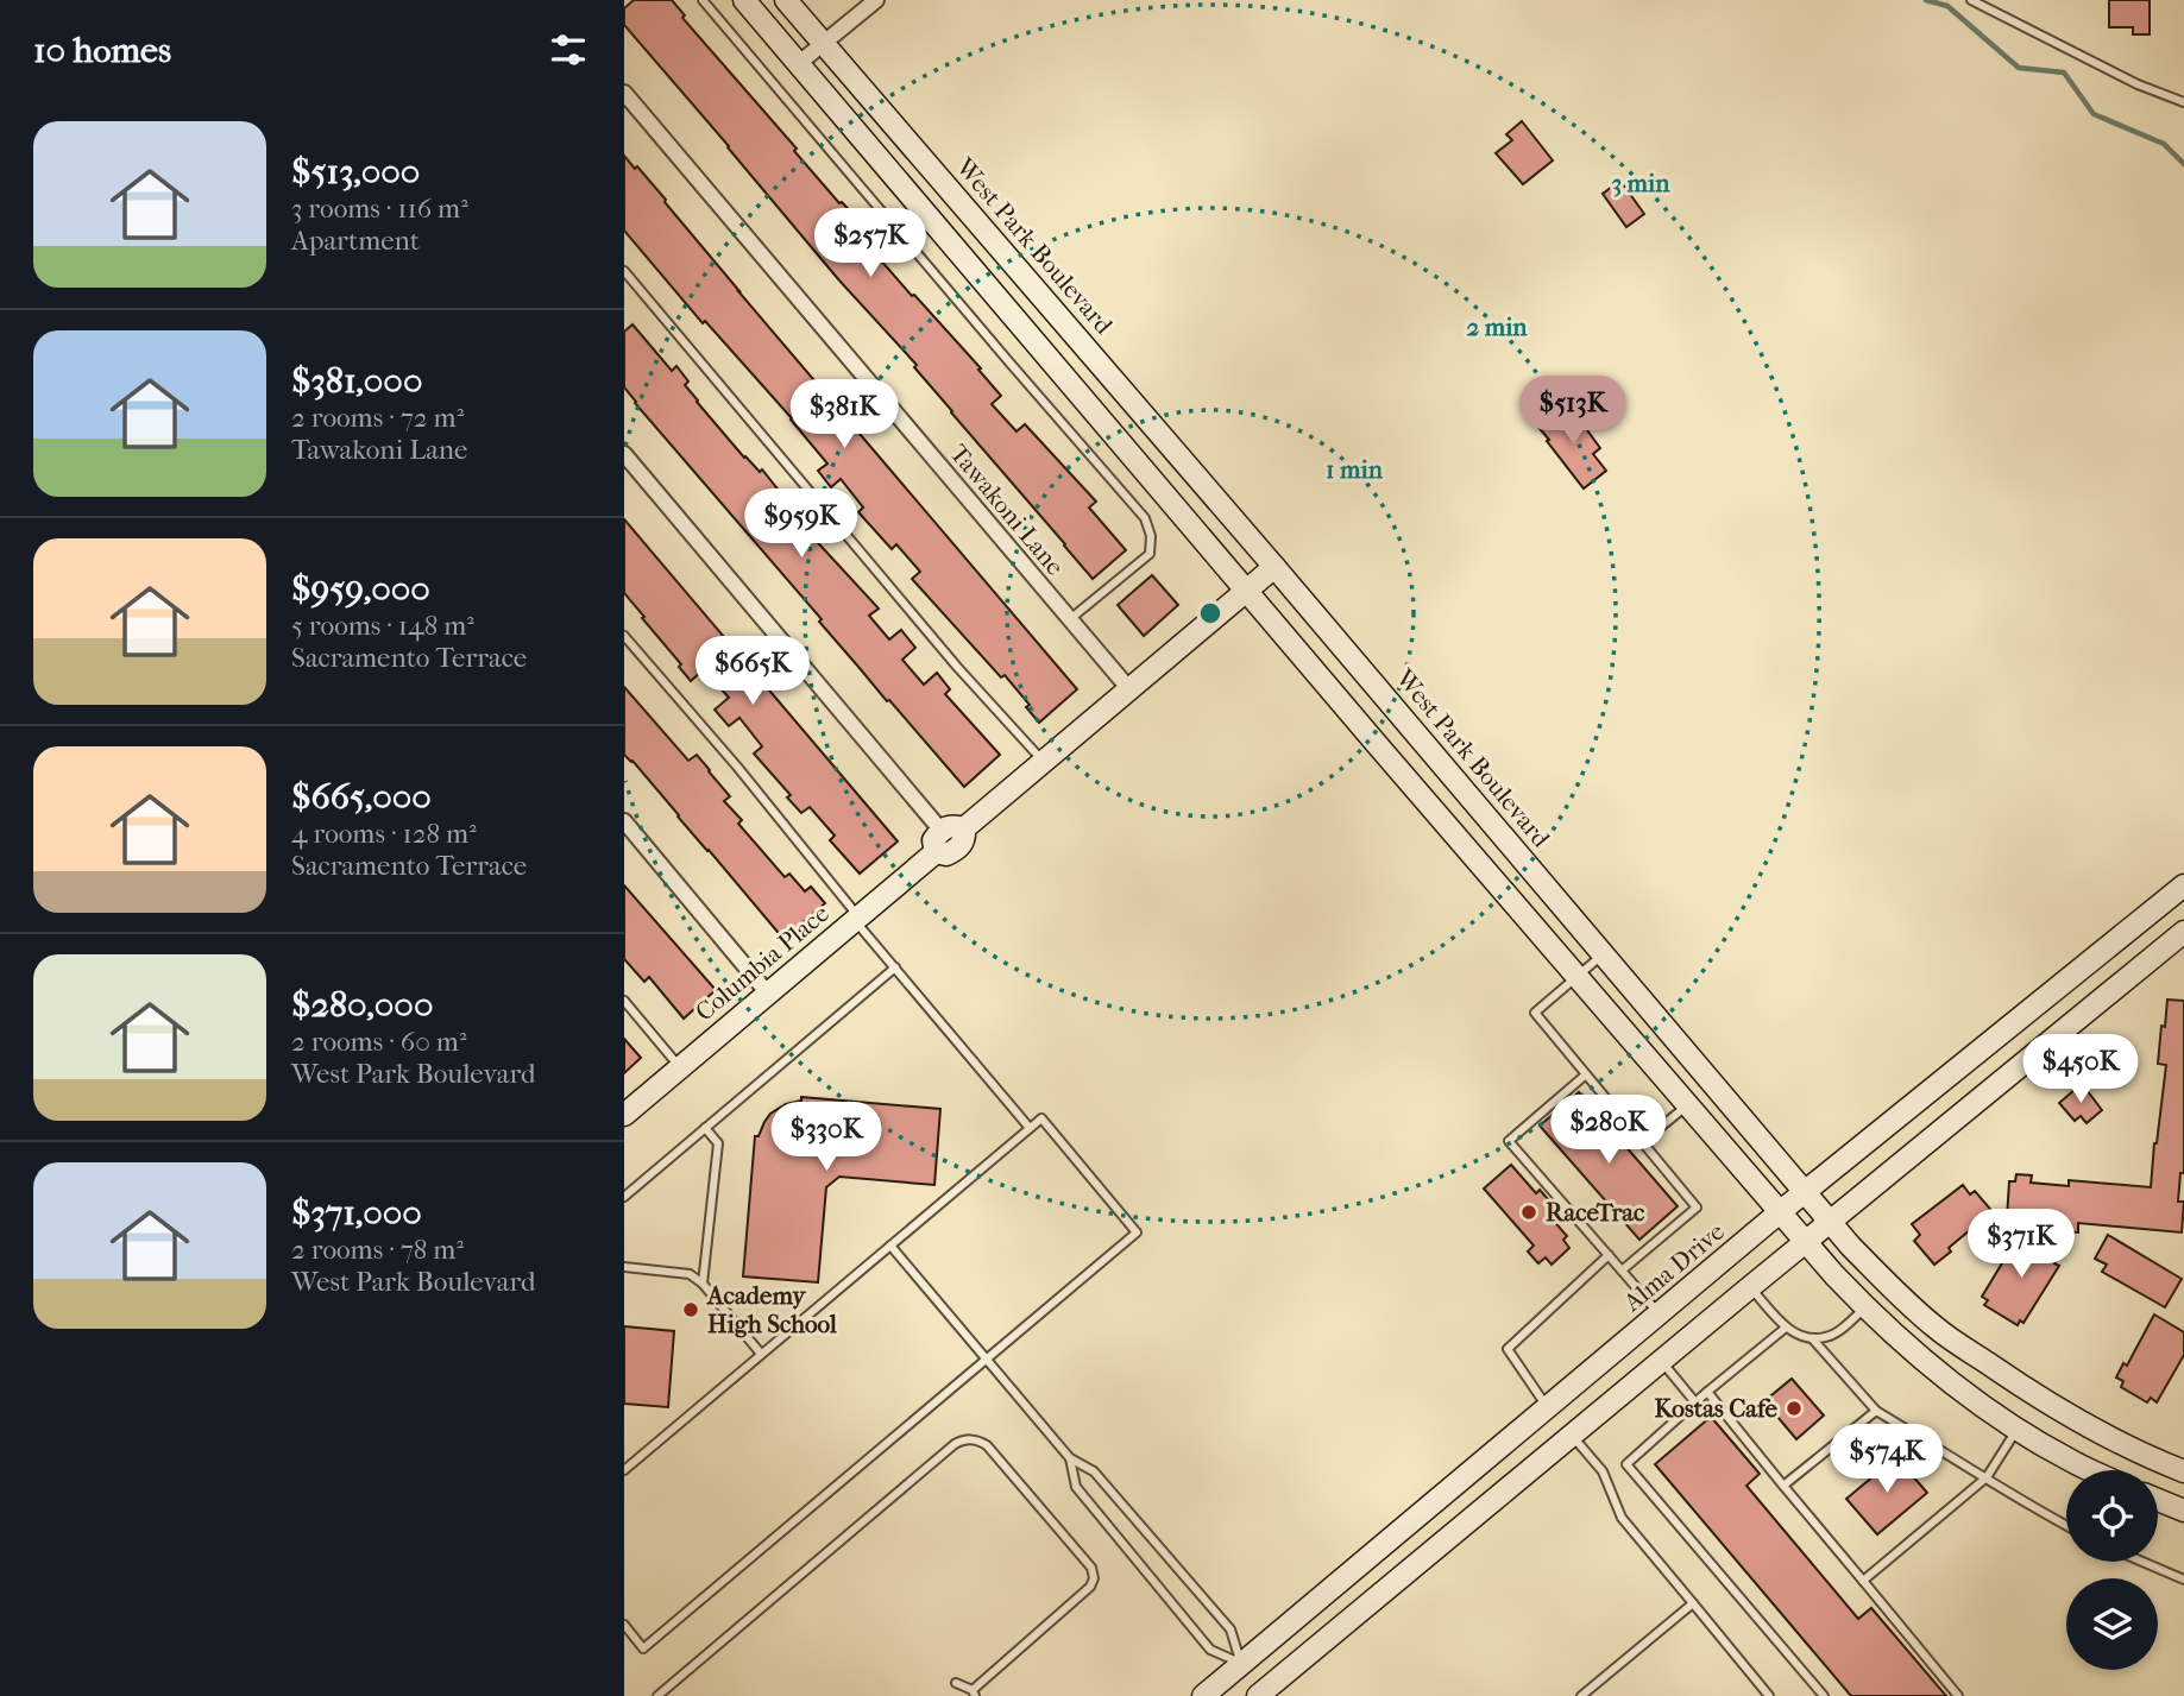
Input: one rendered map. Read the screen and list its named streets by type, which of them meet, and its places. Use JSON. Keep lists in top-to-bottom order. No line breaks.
{"streets":{"main road":["West Park Boulevard","Columbia Place","Alma Drive"],"street":["Tawakoni Lane"]},"crossings":[["West Park Boulevard","Columbia Place"],["West Park Boulevard","Alma Drive"],["Tawakoni Lane","Columbia Place"]],"places":["RaceTrac","Academy High School","Kostas Cafe"],"page":{"heading":"10 homes","list":[{"name":"$513,000","note":"3 rooms · 116 m² · Apartment"},{"name":"$381,000","note":"2 rooms · 72 m² · Tawakoni Lane"},{"name":"$959,000","note":"5 rooms · 148 m² · Sacramento Terrace"},{"name":"$665,000","note":"4 rooms · 128 m² · Sacramento Terrace"},{"name":"$280,000","note":"2 rooms · 60 m² · West Park Boulevard"},{"name":"$371,000","note":"2 rooms · 78 m² · West Park Boulevard"}],"price":["$257K","$513K","$381K","$959K","$665K","$450K","$280K","$330K","$371K","$574K"]},"rings":["3 min","2 min","1 min"]}
